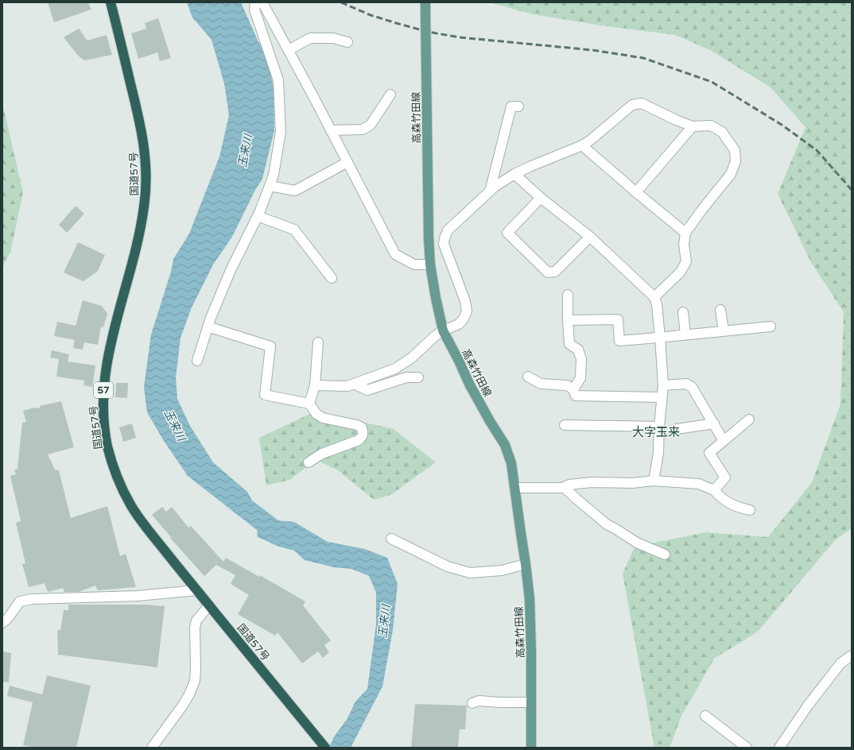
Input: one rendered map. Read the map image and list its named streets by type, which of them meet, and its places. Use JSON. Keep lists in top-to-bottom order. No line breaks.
{"streets":{"highway":["国道57号","57"],"main road":["高森竹田線"]},"districts":["大字玉来"],"water":["玉来川"]}
